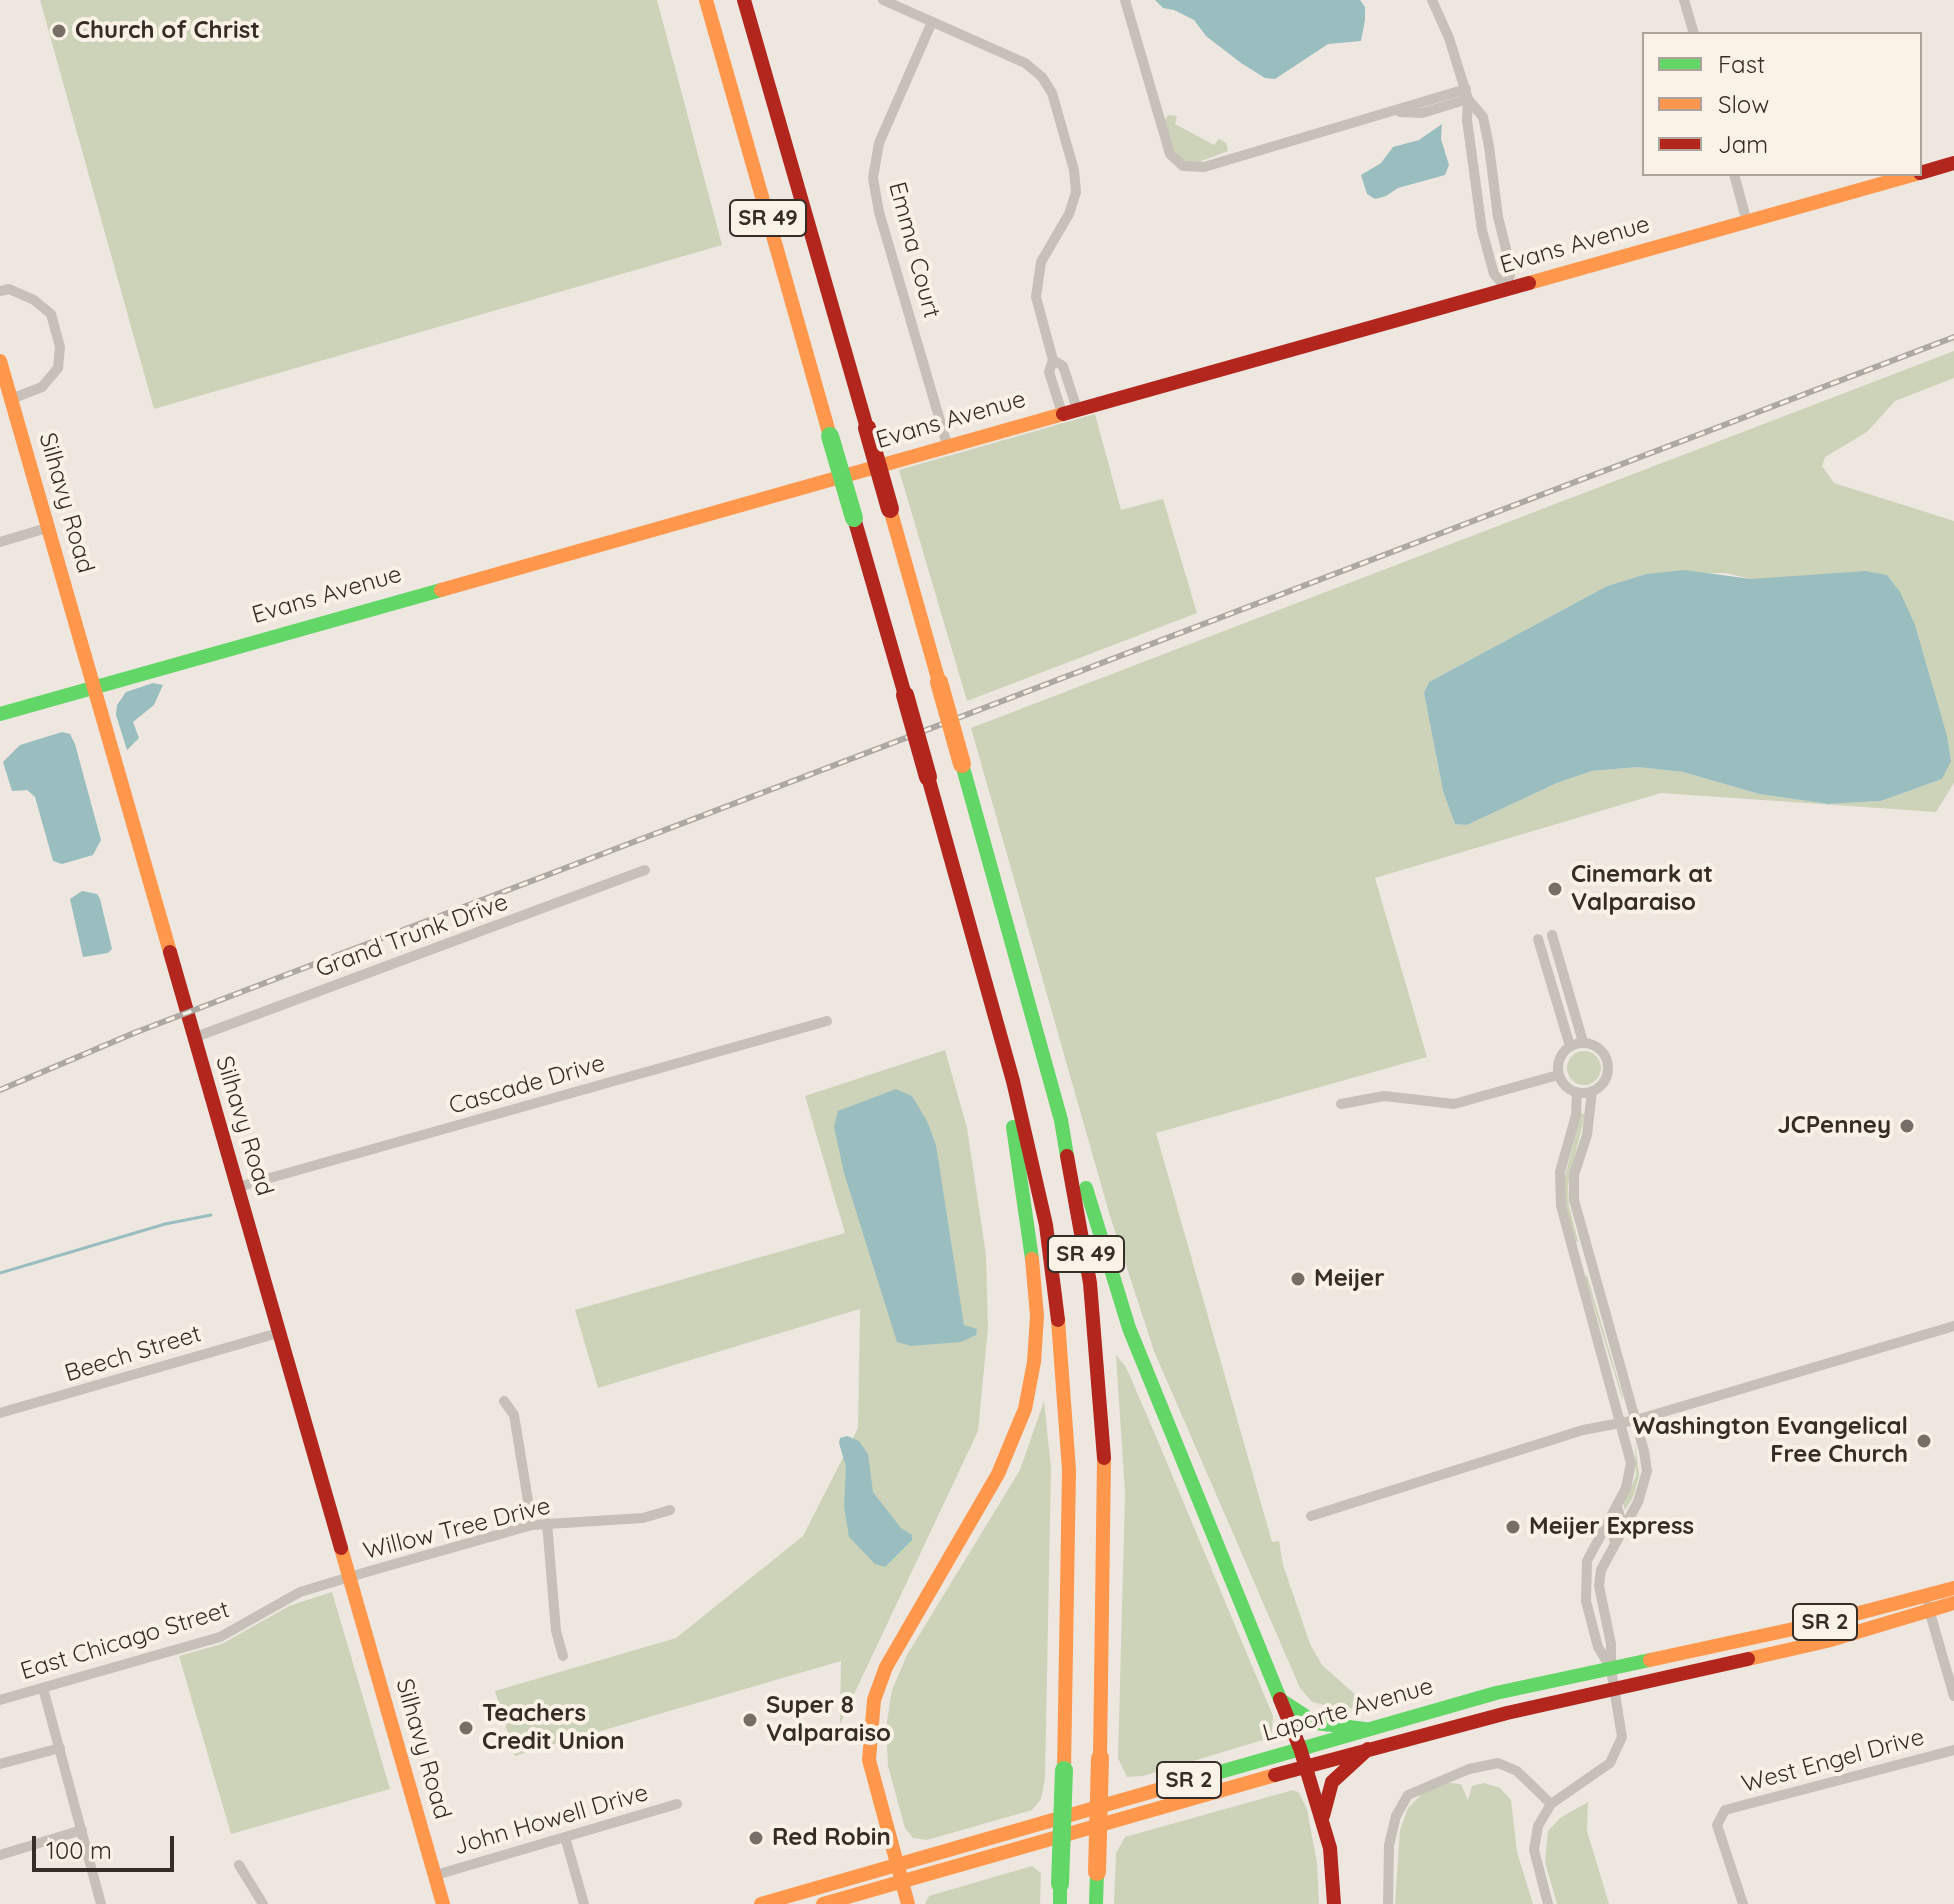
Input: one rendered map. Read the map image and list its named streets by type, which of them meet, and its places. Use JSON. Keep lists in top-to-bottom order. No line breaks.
{"streets":{"main road":["SR 49","Evans Avenue","Silhavy Road","SR 2","Laporte Avenue"],"street":["Emma Court","Grand Trunk Drive","Cascade Drive","Beech Street","Willow Tree Drive","East Chicago Street","West Engel Drive","John Howell Drive"]},"crossings":[["Evans Avenue","Emma Court"],["Evans Avenue","Silhavy Road"],["Silhavy Road","Grand Trunk Drive"],["Silhavy Road","Cascade Drive"],["Silhavy Road","Beech Street"],["Silhavy Road","Willow Tree Drive"],["Silhavy Road","East Chicago Street"],["Silhavy Road","John Howell Drive"],["Willow Tree Drive","East Chicago Street"],["SR 2","Laporte Avenue"]],"places":["Church of Christ","Cinemark at Valparaiso","JCPenney","Meijer","Washington Evangelical Free Church","Meijer Express","Super 8 Valparaiso","Teachers Credit Union","Red Robin"],"legend":["Fast","Slow","Jam"],"scale_bar":"100 m"}
